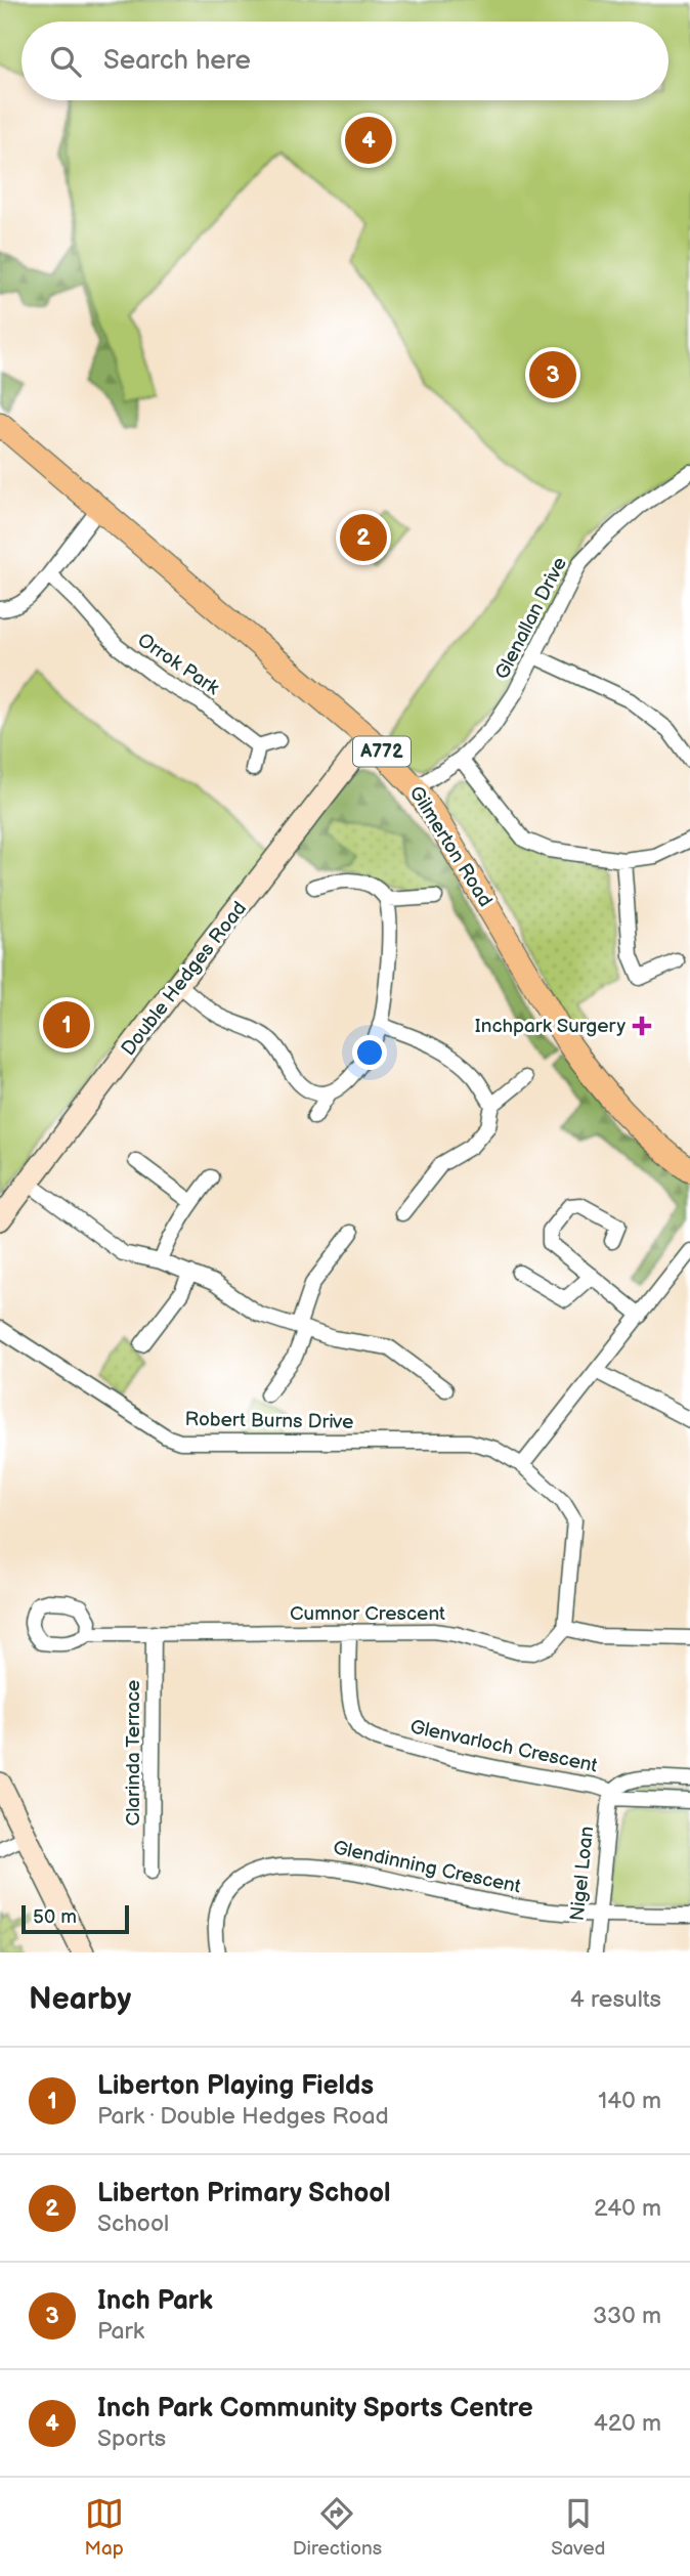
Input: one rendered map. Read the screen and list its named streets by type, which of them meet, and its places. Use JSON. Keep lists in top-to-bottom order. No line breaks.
{"streets":{"main road":["A772","Gilmerton Road"],"street":["Glenallan Drive","Orrok Park","Double Hedges Road","Robert Burns Drive","Cumnor Crescent","Glenvarloch Crescent","Clarinda Terrace","Glendinning Crescent","Nigel Loan"]},"crossings":[["Glenallan Drive","Gilmerton Road"],["Gilmerton Road","Double Hedges Road"],["Cumnor Crescent","Glenvarloch Crescent"],["Cumnor Crescent","Clarinda Terrace"],["Glenvarloch Crescent","Nigel Loan"],["Glendinning Crescent","Nigel Loan"]],"places":{"health":["Inchpark Surgery"]},"scale_bar":"50 m","page":{"search":"Search here","pins":["4","3","2","1"],"scale":"50 m","heading":["Nearby","4 results"],"list":[{"mark":"1","name":"Liberton Playing Fields","note":"Park · Double Hedges Road","value":"140 m"},{"mark":"2","name":"Liberton Primary School","note":"School","value":"240 m"},{"mark":"3","name":"Inch Park","note":"Park","value":"330 m"},{"mark":"4","name":"Inch Park Community Sports Centre","note":"Sports","value":"420 m"}],"nav":["Map","Directions","Saved"]}}
